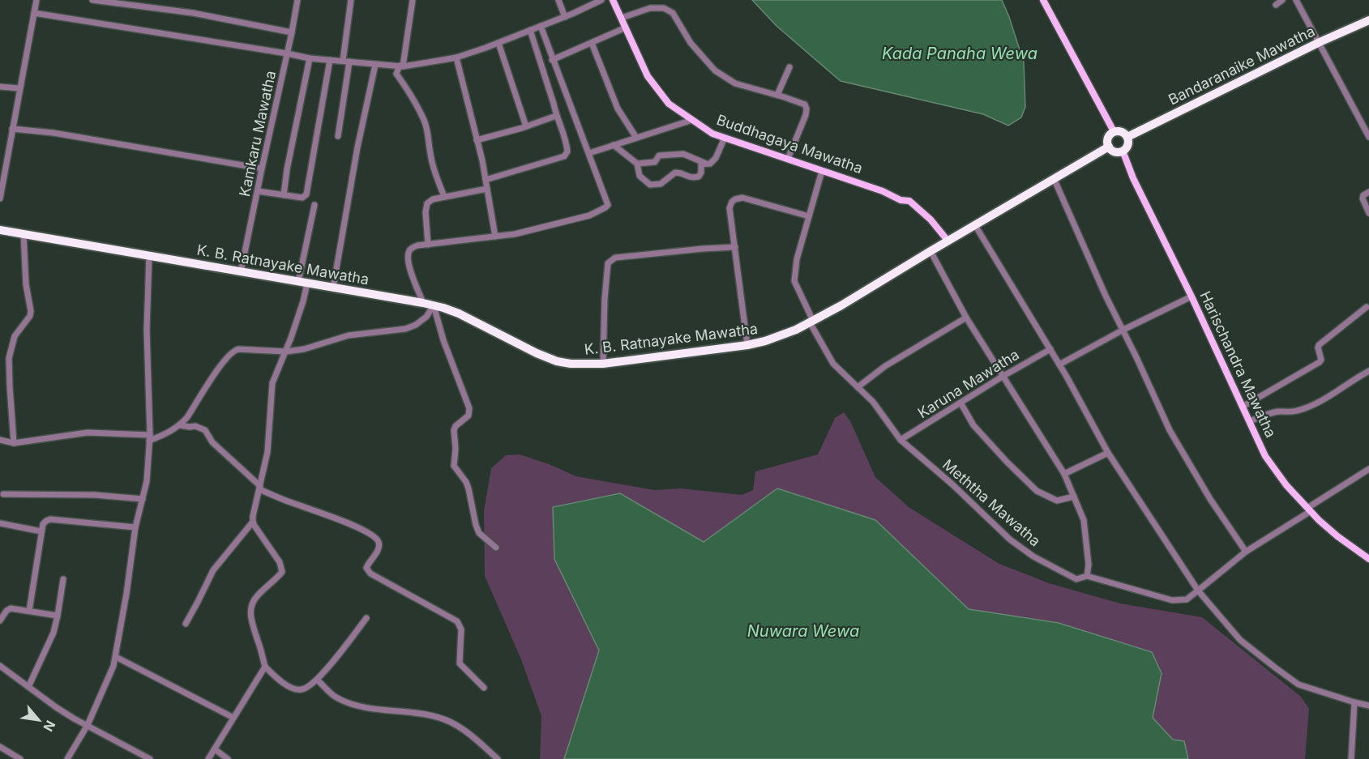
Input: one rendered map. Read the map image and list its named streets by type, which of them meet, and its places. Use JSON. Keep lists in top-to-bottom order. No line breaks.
{"streets":{"highway":["Bandaranaike Mawatha","K. B. Ratnayake Mawatha"],"main road":["Buddhagaya Mawatha","Harischandra Mawatha"],"street":["Kamkaru Mawatha","Karuna Mawatha","Meththa Mawatha"]},"crossings":[["Bandaranaike Mawatha","K. B. Ratnayake Mawatha"],["Bandaranaike Mawatha","Harischandra Mawatha"],["Kamkaru Mawatha","K. B. Ratnayake Mawatha"],["Buddhagaya Mawatha","K. B. Ratnayake Mawatha"],["Buddhagaya Mawatha","Meththa Mawatha"],["K. B. Ratnayake Mawatha","Harischandra Mawatha"],["K. B. Ratnayake Mawatha","Meththa Mawatha"],["Harischandra Mawatha","Meththa Mawatha"],["Karuna Mawatha","Meththa Mawatha"]],"water":["Kada Panaha Wewa","Nuwara Wewa"],"north":"bottom right"}
